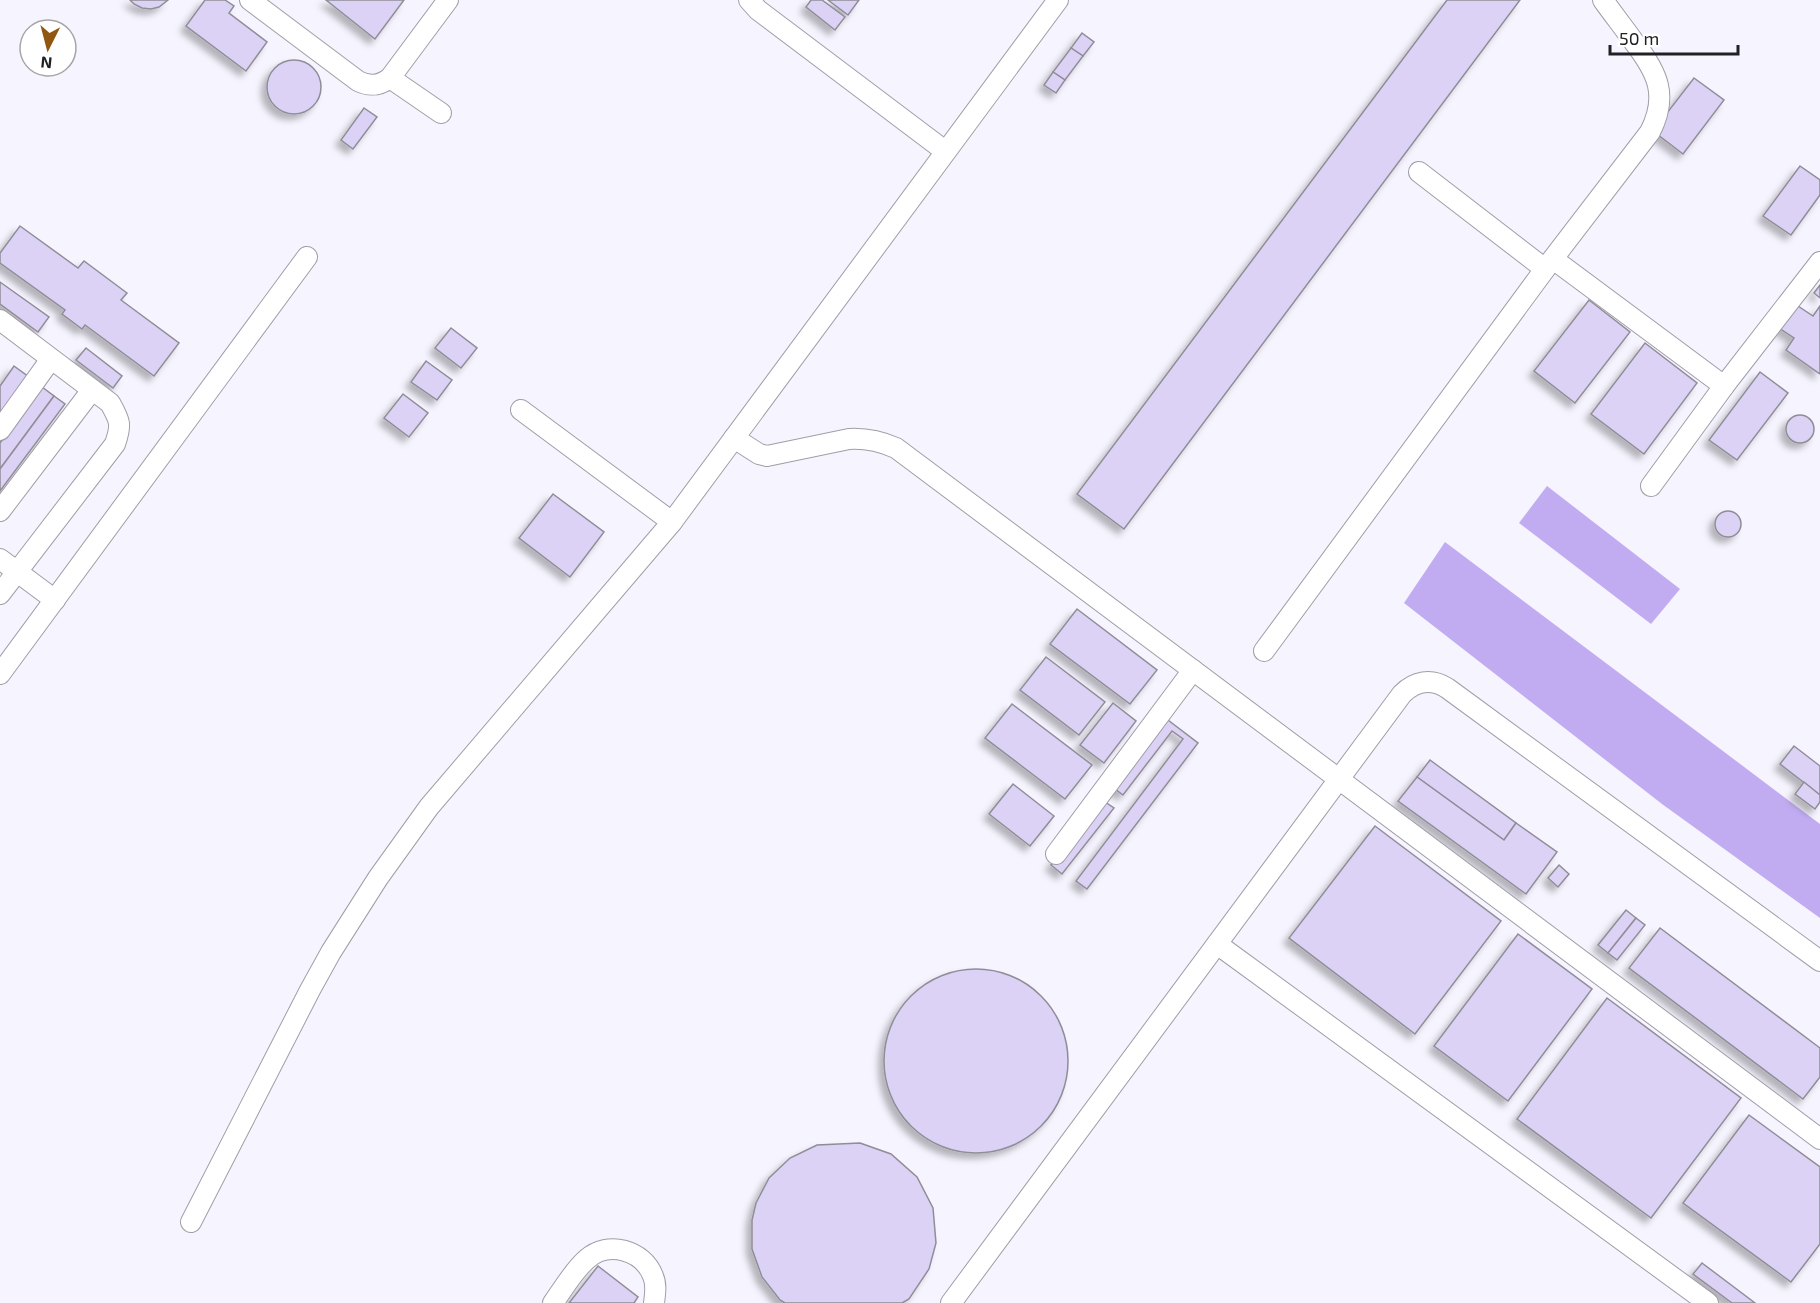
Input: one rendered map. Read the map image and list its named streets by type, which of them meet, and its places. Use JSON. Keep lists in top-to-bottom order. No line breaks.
{"scale_bar":"50 m","north":"bottom"}
